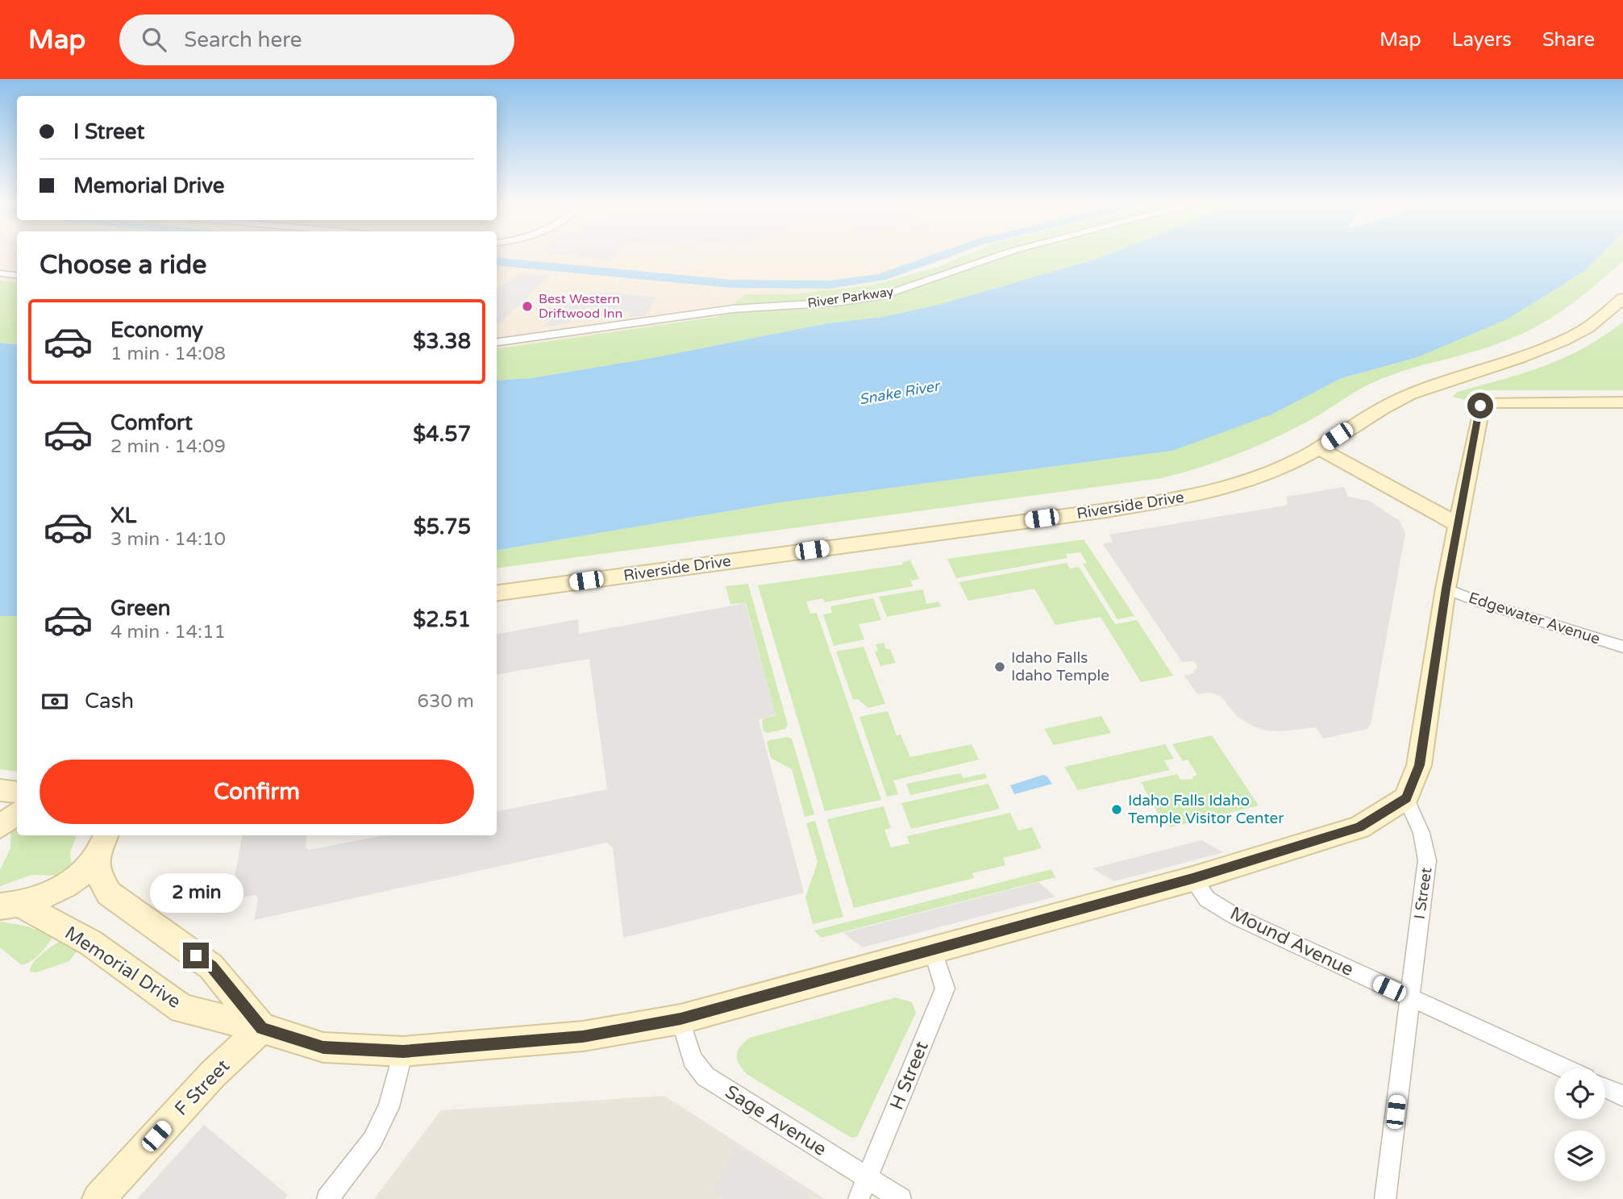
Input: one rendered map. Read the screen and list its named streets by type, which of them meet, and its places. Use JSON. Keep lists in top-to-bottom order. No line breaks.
{"streets":{"street":["River Parkway","Riverside Drive","Edgewater Avenue","I Street","Mound Avenue","Memorial Drive","H Street","F Street","Sage Avenue"]},"crossings":[["I Street","Mound Avenue"],["I Street","Memorial Drive"],["Mound Avenue","Memorial Drive"],["Memorial Drive","H Street"],["Memorial Drive","F Street"],["Memorial Drive","Sage Avenue"],["H Street","Sage Avenue"]],"water":["Snake River"],"places":["Best Western Driftwood Inn","Idaho Falls Idaho Temple","Idaho Falls Idaho Temple Visitor Center"],"page":{"header":"Map","search":"Search here","nav":["Map","Layers","Share"],"banner":["I Street","Memorial Drive"],"heading":"Choose a ride","list":[{"name":"Economy","note":"1 min · 14:08","value":"$3.38"},{"name":"Comfort","note":"2 min · 14:09","value":"$4.57"},{"name":"XL","note":"3 min · 14:10","value":"$5.75"},{"name":"Green","note":"4 min · 14:11","value":"$2.51"}],"pay":["Cash","630 m"],"buttons":"Confirm","bubble":"2 min"}}
